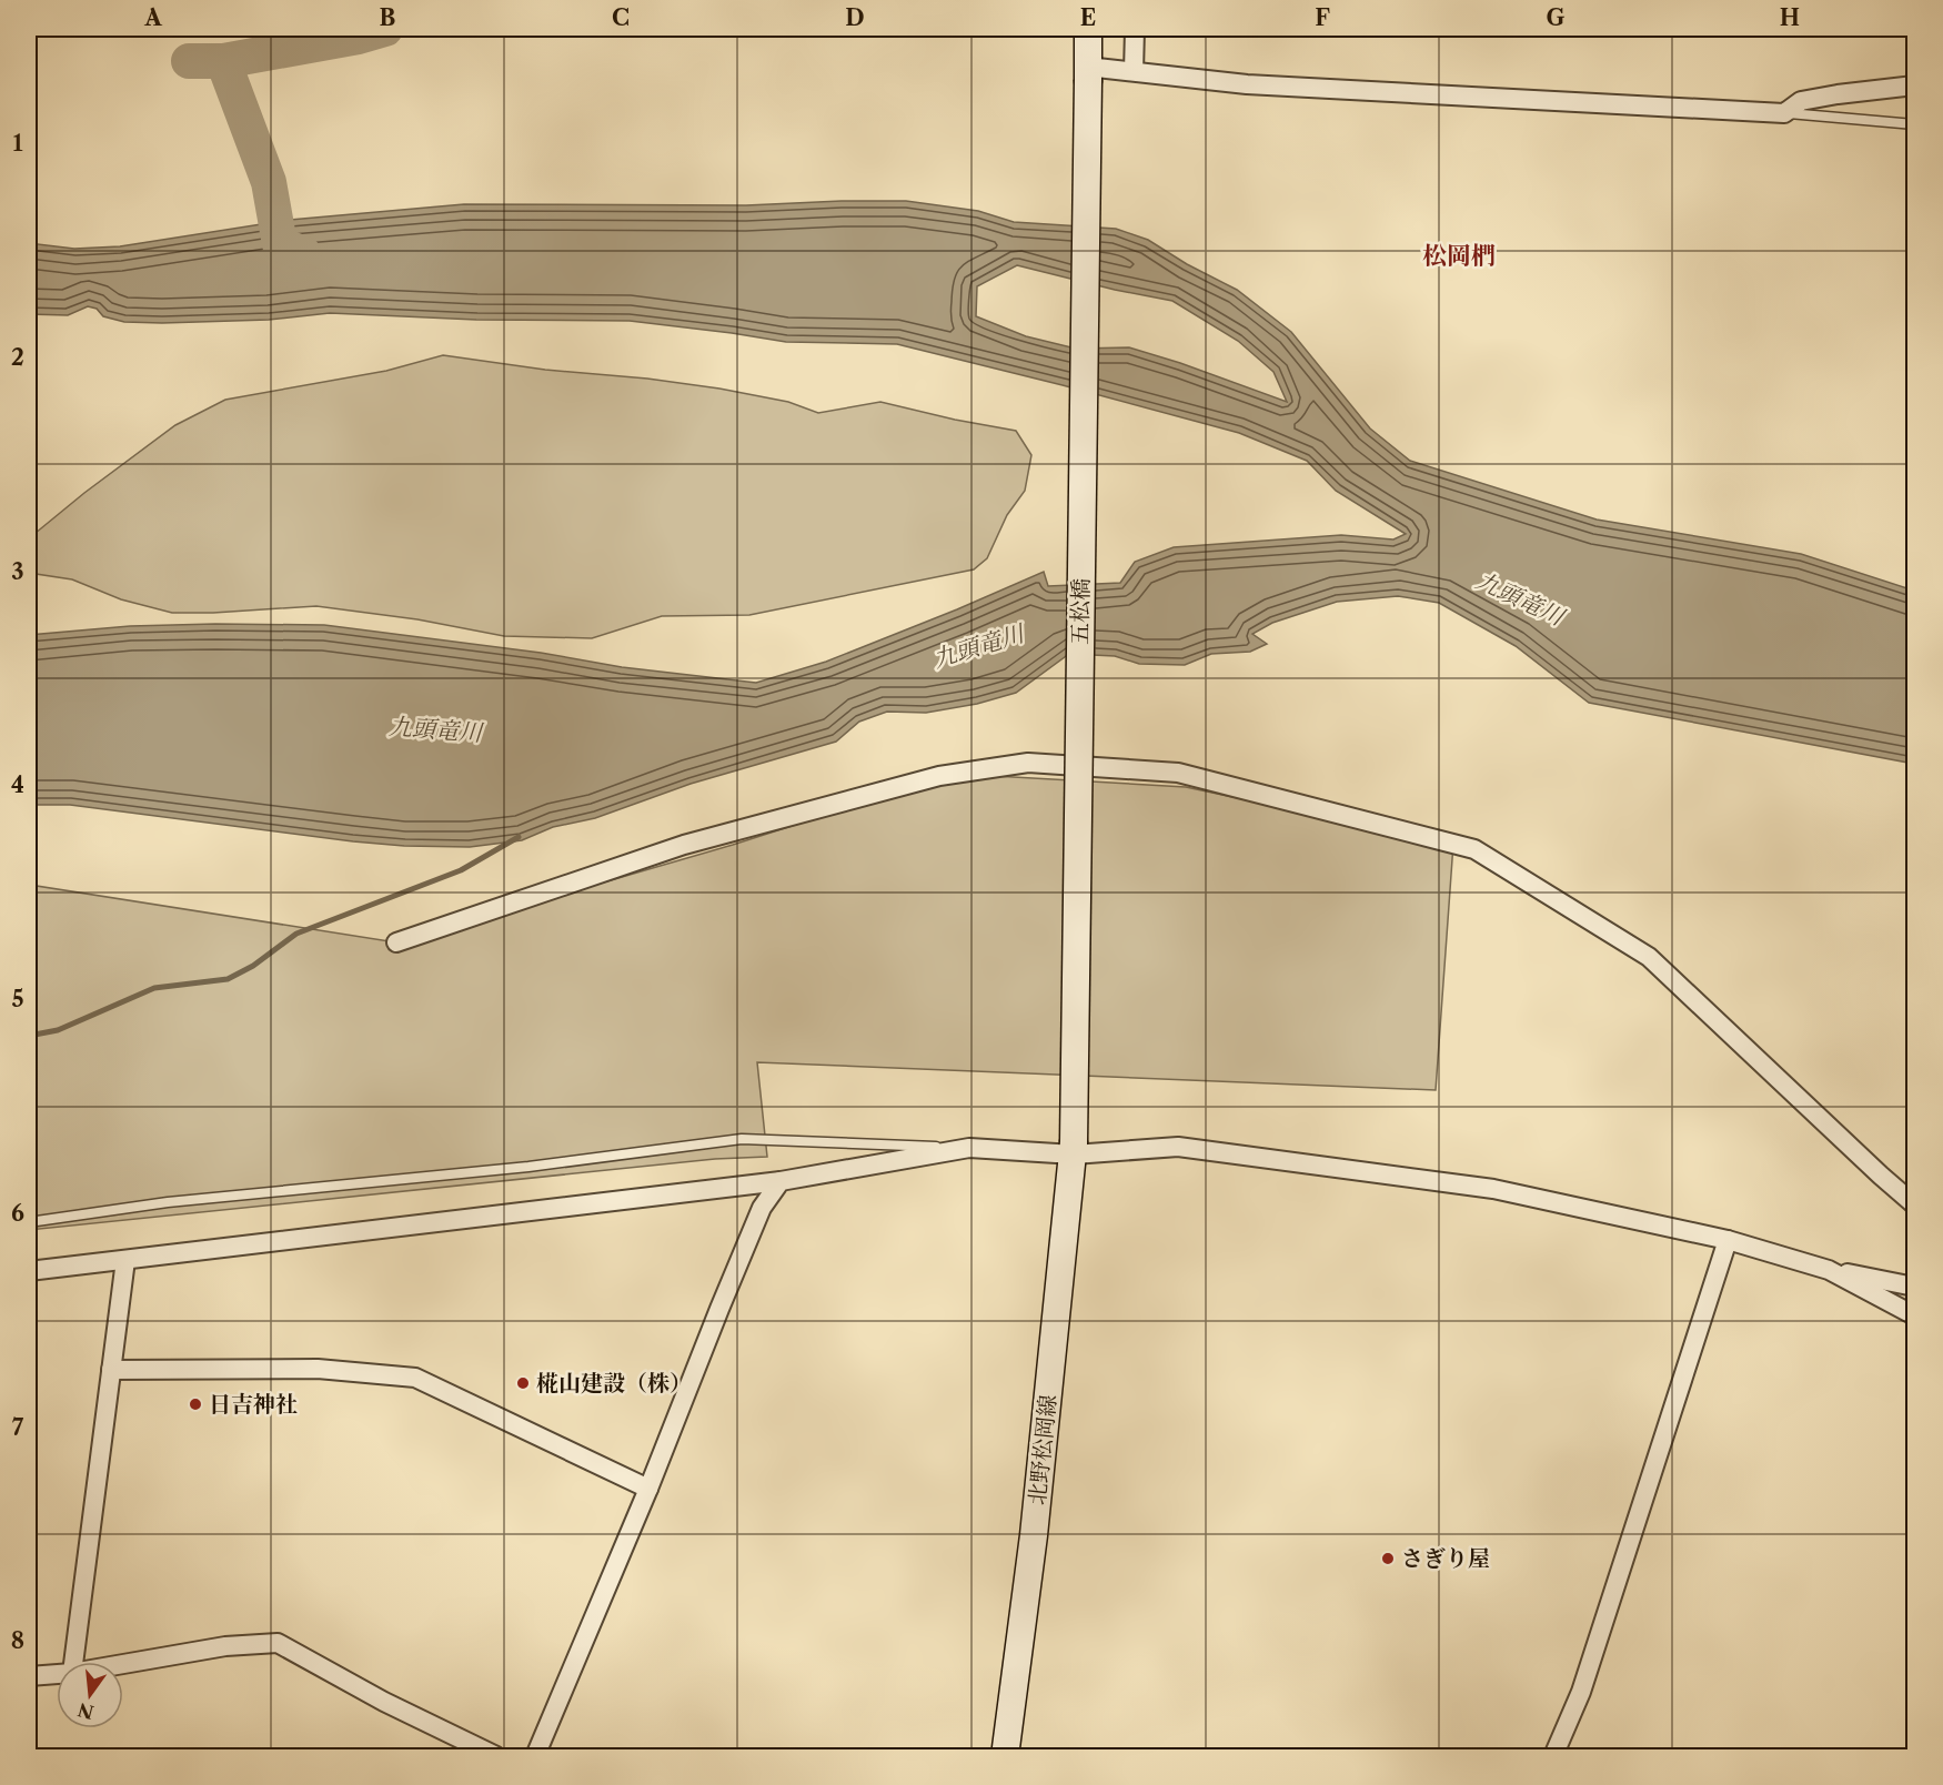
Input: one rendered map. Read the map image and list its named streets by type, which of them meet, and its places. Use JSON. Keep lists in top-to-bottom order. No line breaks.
{"streets":{"main road":["五松橋","北野松岡線"]},"crossings":[["五松橋","北野松岡線"]],"districts":["松岡椚"],"water":["九頭竜川"],"places":["椛山建設（株）","日吉神社","さぎり屋"],"north":"bottom","grid":{"columns":["A","B","C","D","E","F","G","H"],"rows":["1","2","3","4","5","6","7","8"]}}
